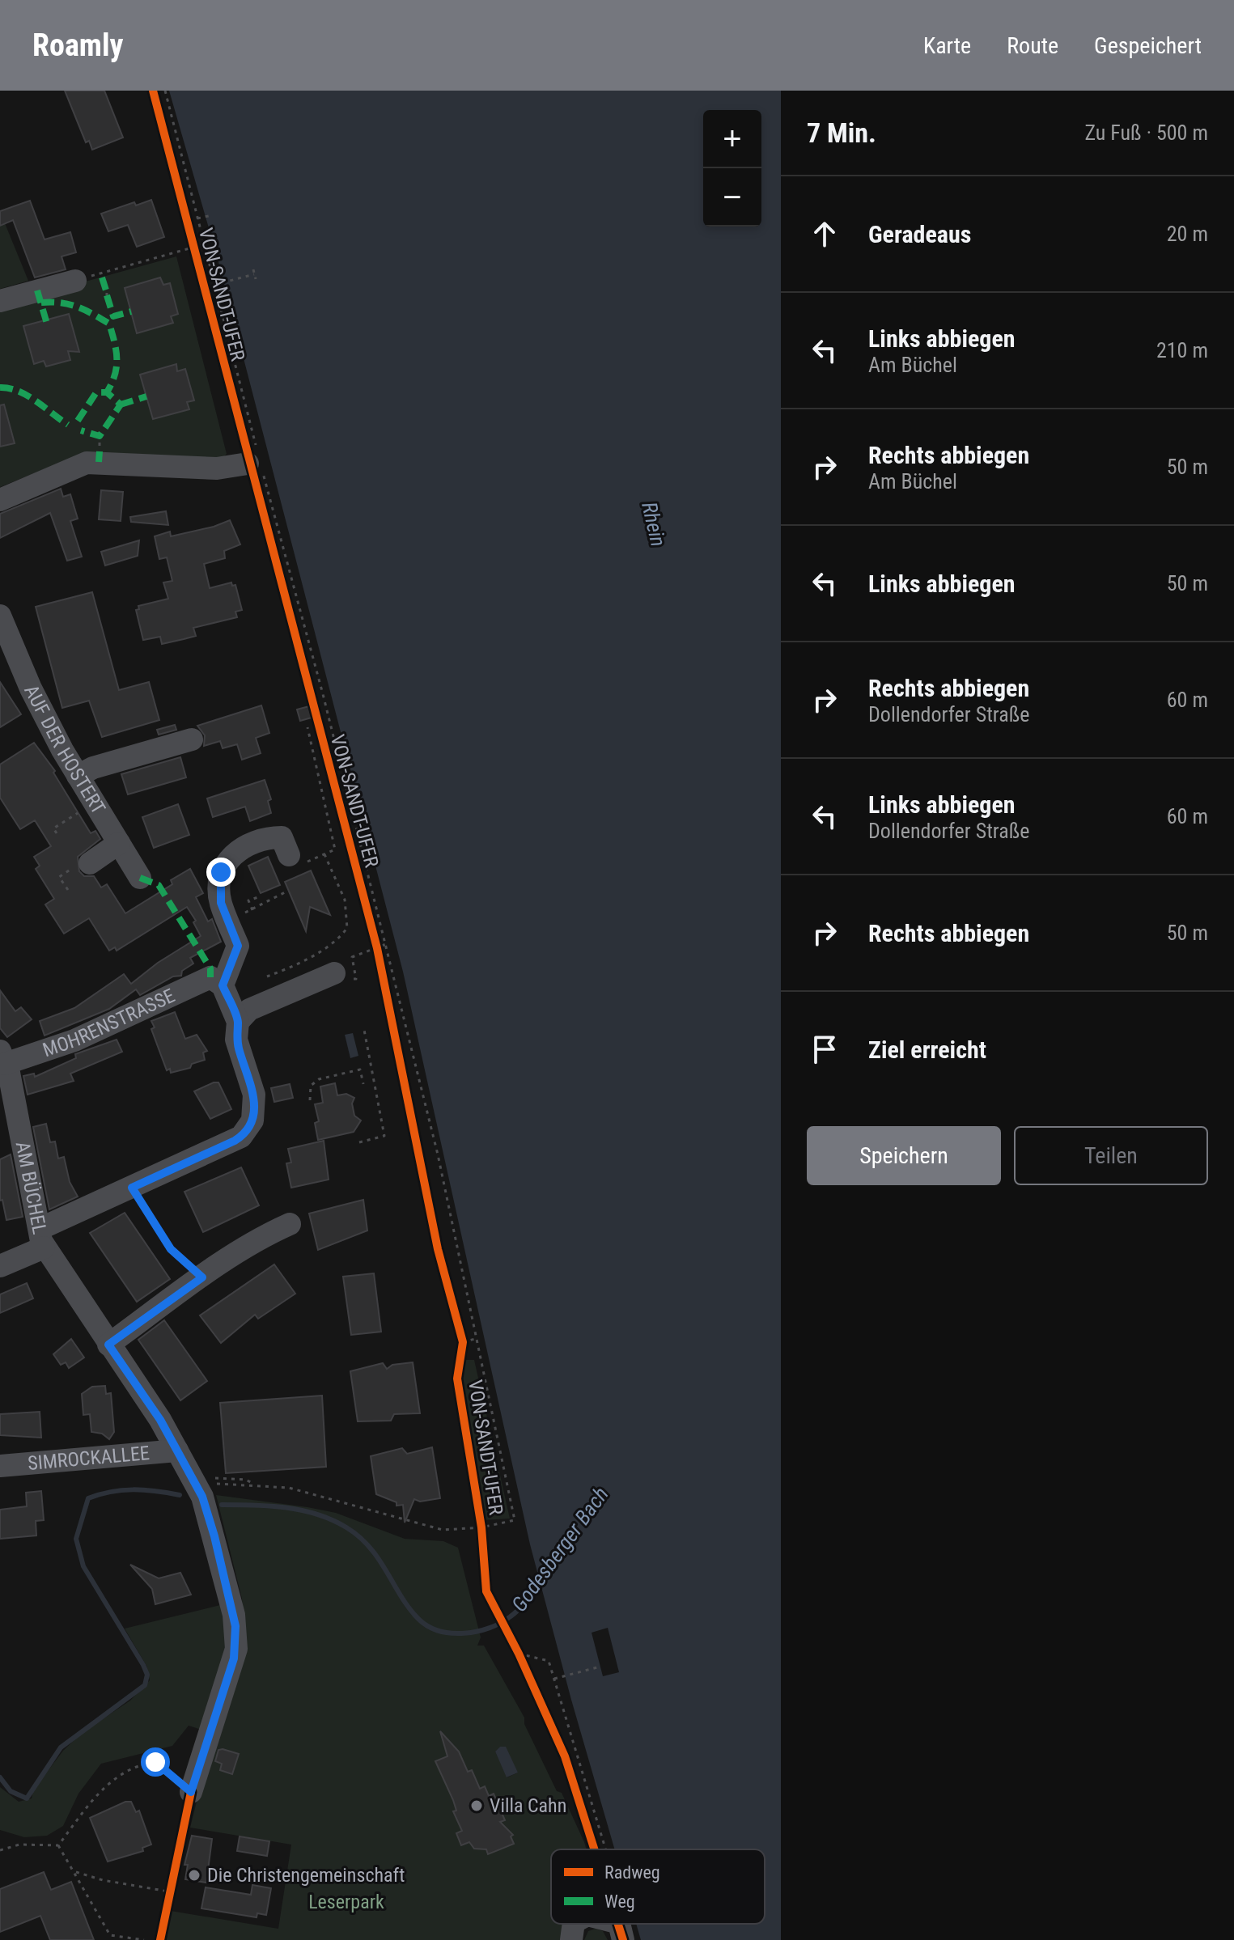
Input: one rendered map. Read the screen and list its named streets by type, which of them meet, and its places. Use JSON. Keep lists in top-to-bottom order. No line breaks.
{"streets":{"street":["AUF DER HOSTERT","MOHRENSTRASSE","AM BÜCHEL","SIMROCKALLEE"],"cycle path":["VON-SANDT-UFER"]},"crossings":[["MOHRENSTRASSE","AM BÜCHEL"],["AM BÜCHEL","SIMROCKALLEE"]],"water":["Rhein","Godesberger Bach"],"parks":["Leserpark"],"places":["Villa Cahn","Die Christengemeinschaft"],"legend":["Radweg","Weg"],"page":{"header":"Roamly","nav":["Karte","Route","Gespeichert"],"heading":["7 Min.","Zu Fuß · 500 m"],"map_buttons":["+","−"],"list":[["Geradeaus","20 m"],["Links abbiegen","Am Büchel","210 m"],["Rechts abbiegen","Am Büchel","50 m"],["Links abbiegen","50 m"],["Rechts abbiegen","Dollendorfer Straße","60 m"],["Links abbiegen","Dollendorfer Straße","60 m"],["Rechts abbiegen","50 m"],"Ziel erreicht"],"buttons":["Speichern","Teilen"]}}
